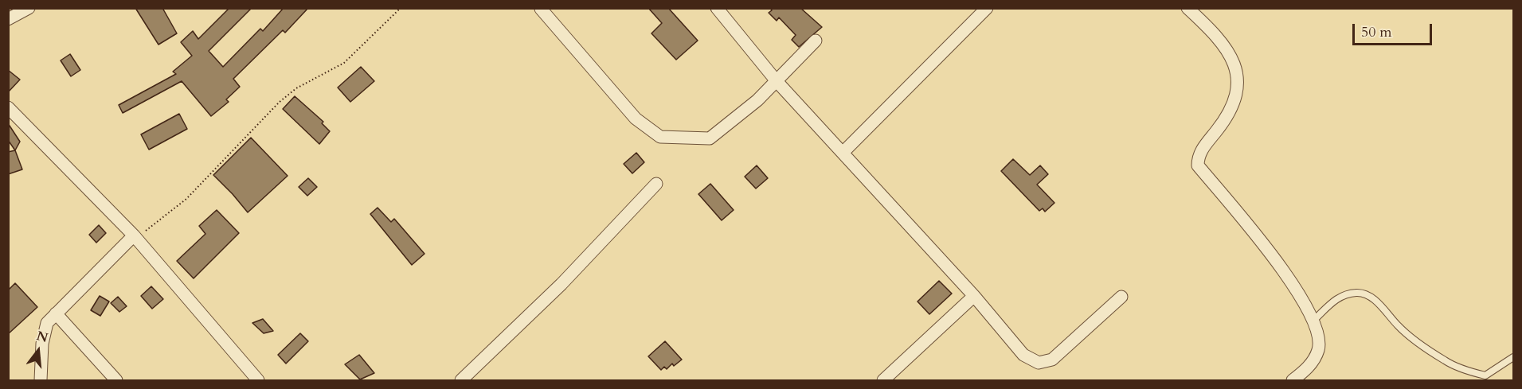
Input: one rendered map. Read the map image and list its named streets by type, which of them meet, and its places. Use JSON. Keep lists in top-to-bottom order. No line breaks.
{"scale_bar":"50 m","north":"top"}
